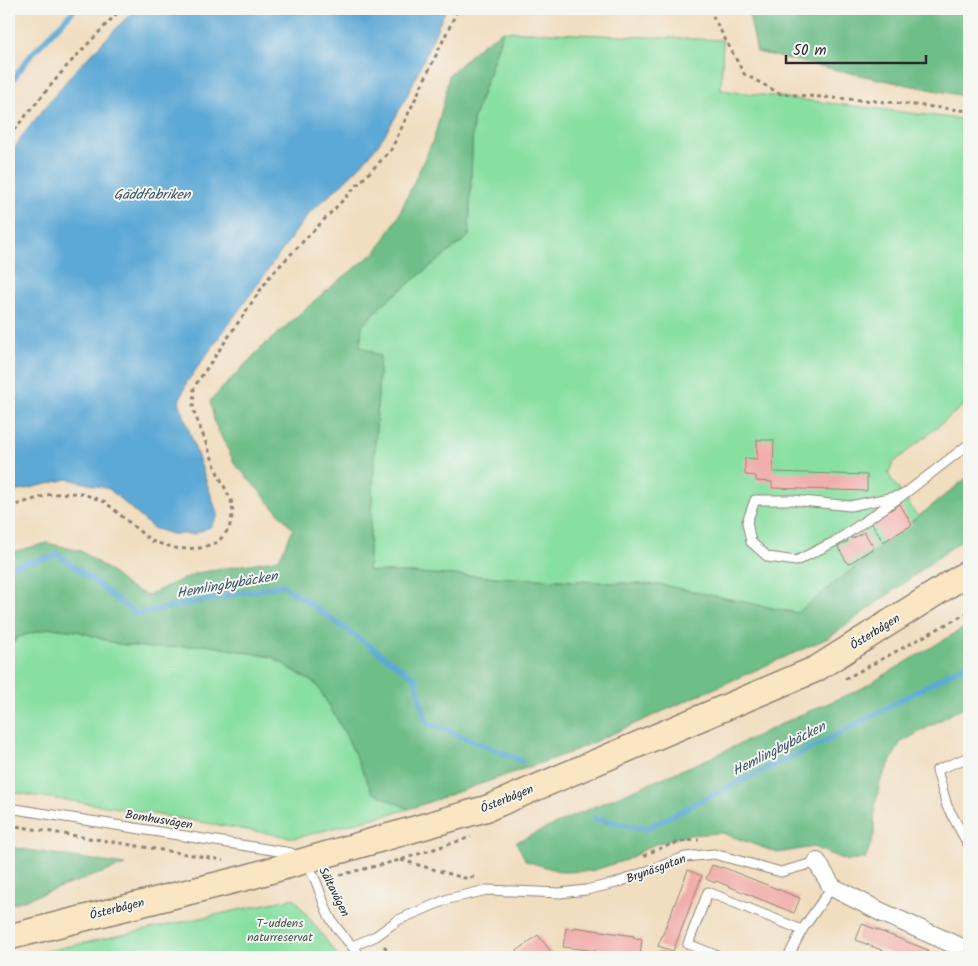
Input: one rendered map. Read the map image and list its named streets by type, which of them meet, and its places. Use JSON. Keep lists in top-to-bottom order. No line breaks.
{"streets":{"main road":["Österbågen"],"street":["Brynäsgatan"],"lane":["Bomhusvägen","Sältavägen"]},"crossings":[["Österbågen","Bomhusvägen"],["Österbågen","Sältavägen"],["Bomhusvägen","Sältavägen"],["Brynäsgatan","Sältavägen"]],"water":["Gäddfabriken","Hemlingbybäcken"],"parks":["T-uddens naturreservat"],"scale_bar":"50 m"}
